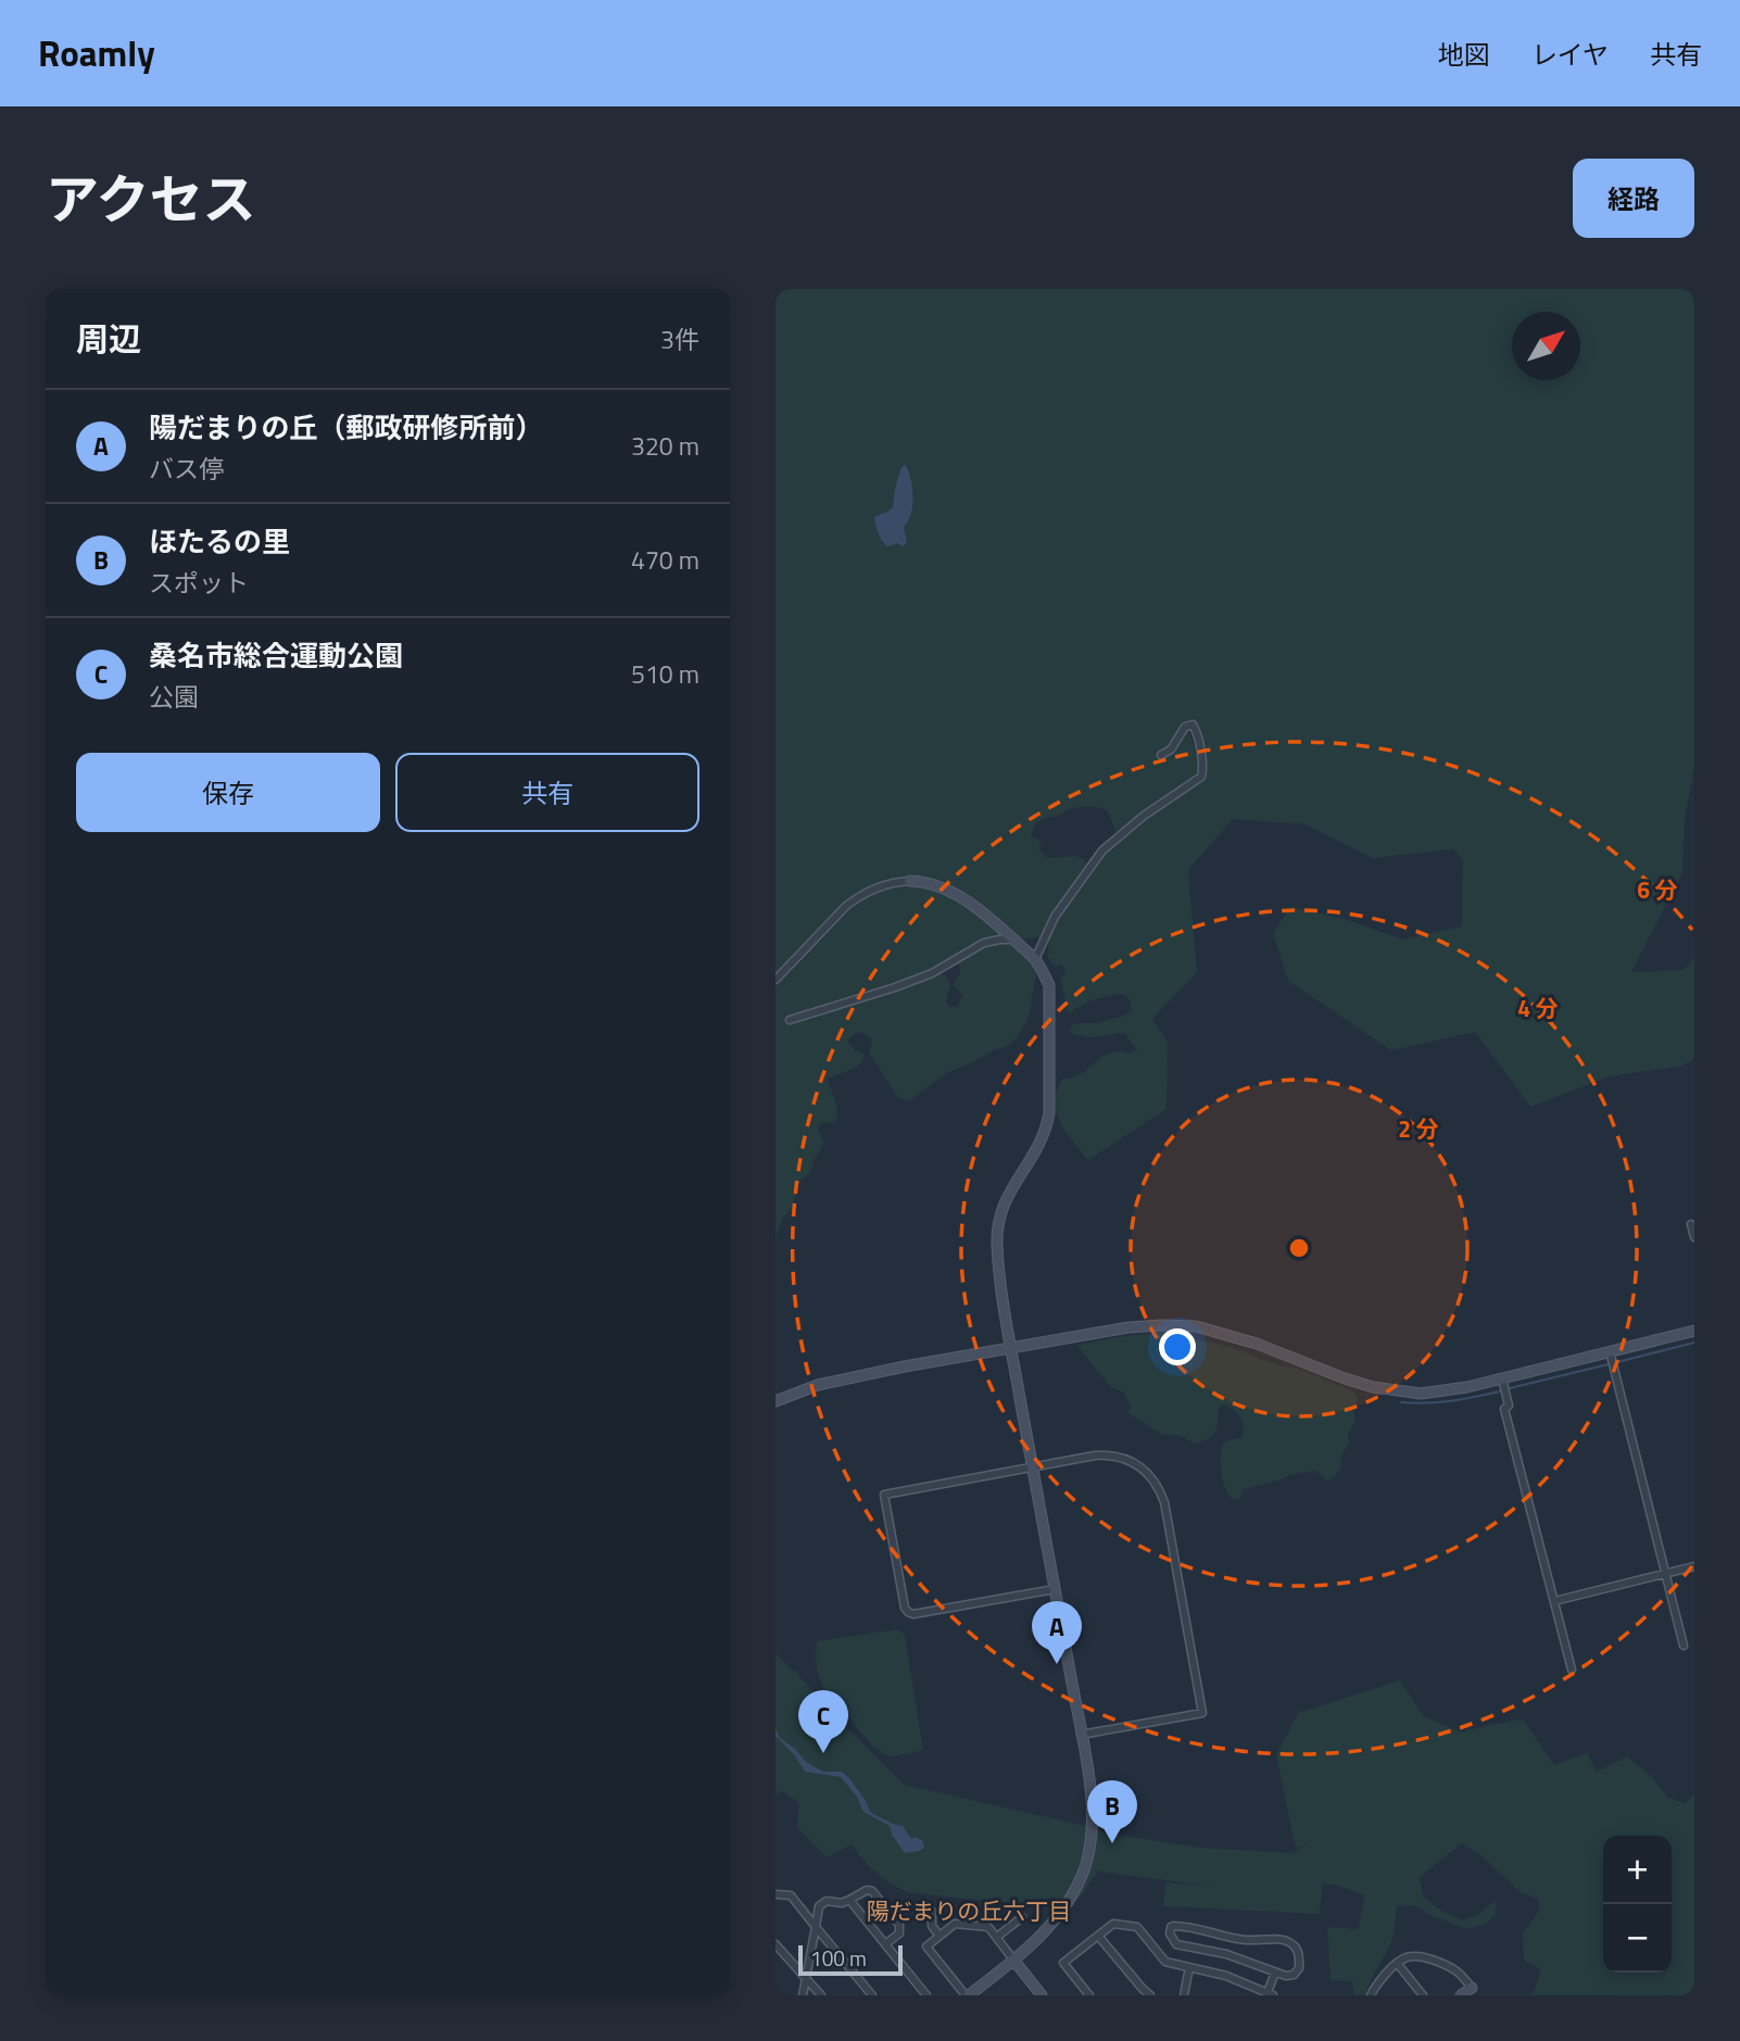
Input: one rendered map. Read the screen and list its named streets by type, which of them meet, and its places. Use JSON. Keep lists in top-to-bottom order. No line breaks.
{"districts":["陽だまりの丘六丁目"],"scale_bar":"100 m","north":"top right","page":{"header":"Roamly","nav":["地図","レイヤ","共有"],"title":"アクセス","buttons":["経路",["保存","共有"]],"heading":["周辺","3件"],"list":[{"mark":"A","name":"陽だまりの丘（郵政研修所前）","note":"バス停","value":"320 m"},{"mark":"B","name":"ほたるの里","note":"スポット","value":"470 m"},{"mark":"C","name":"桑名市総合運動公園","note":"公園","value":"510 m"}],"pins":["A","C","B"],"map_buttons":["+","−"],"scale":"100 m"},"rings":["6 分","4 分","2 分"]}
